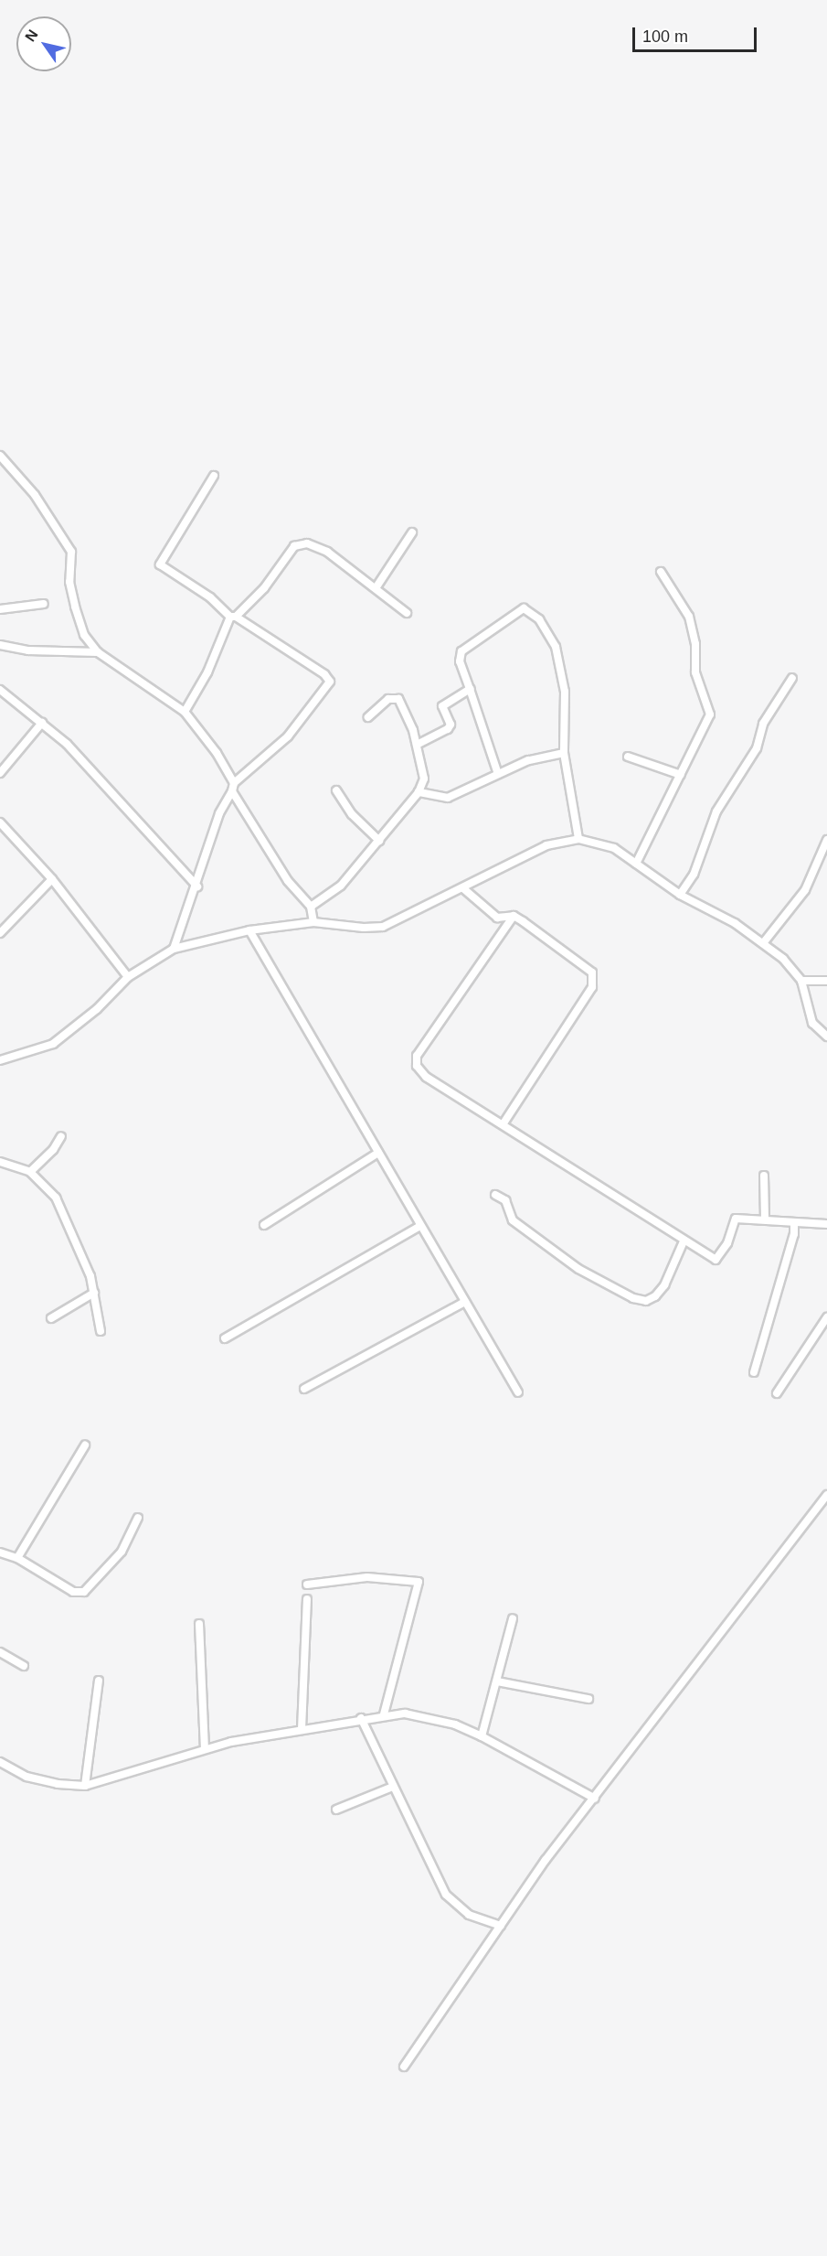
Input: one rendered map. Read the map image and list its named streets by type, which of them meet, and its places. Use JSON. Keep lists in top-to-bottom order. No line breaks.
{"scale_bar":"100 m","north":"top left"}
